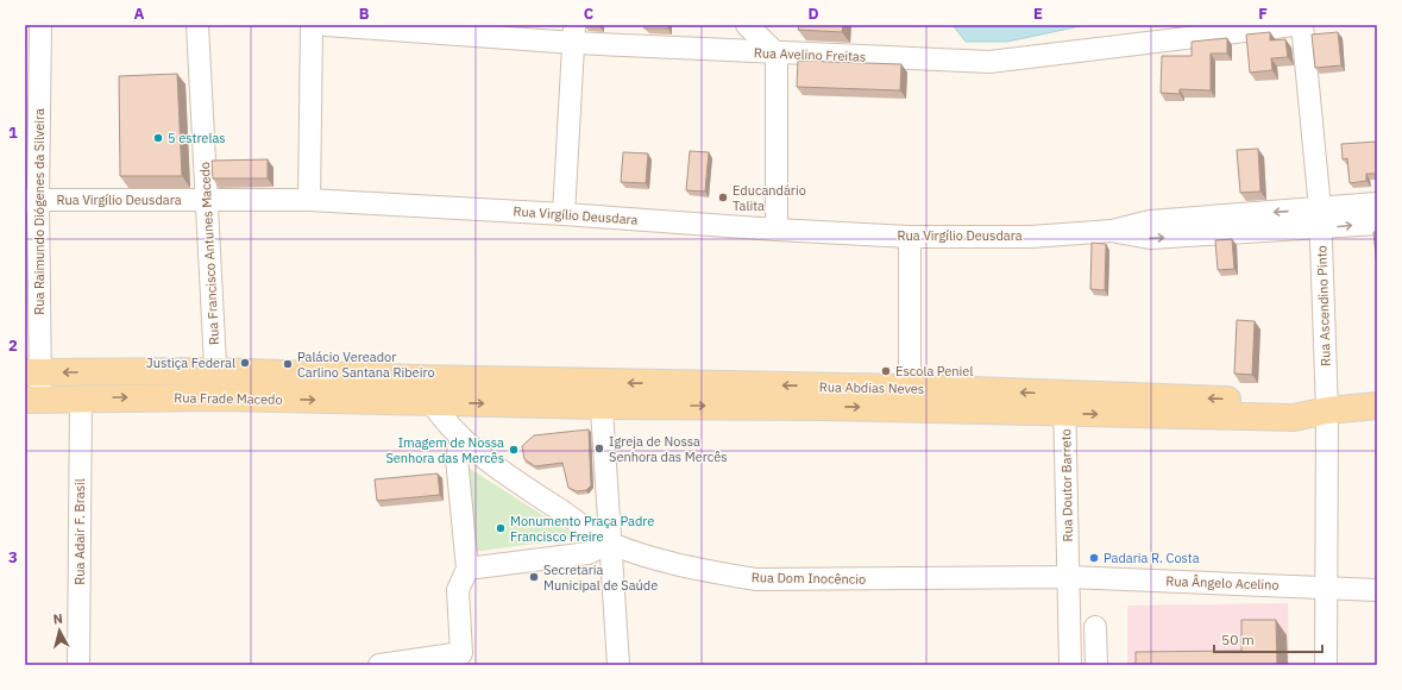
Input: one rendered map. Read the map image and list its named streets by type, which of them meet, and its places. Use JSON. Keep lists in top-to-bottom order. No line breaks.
{"streets":{"main road":["Rua Abdias Neves","Rua Frade Macedo"],"street":["Rua Avelino Freitas","Rua Virgílio Deusdara","Rua Raimundo Diógenes da Silveira","Rua Francisco Antunes Macedo","Rua Ascendino Pinto","Rua Doutor Barreto","Rua Adair F. Brasil","Rua Dom Inocêncio","Rua Ângelo Acelino"]},"crossings":[["Rua Virgílio Deusdara","Rua Raimundo Diógenes da Silveira"],["Rua Virgílio Deusdara","Rua Francisco Antunes Macedo"],["Rua Virgílio Deusdara","Rua Ascendino Pinto"],["Rua Raimundo Diógenes da Silveira","Rua Frade Macedo"],["Rua Francisco Antunes Macedo","Rua Frade Macedo"],["Rua Ascendino Pinto","Rua Abdias Neves"],["Rua Ascendino Pinto","Rua Ângelo Acelino"],["Rua Abdias Neves","Rua Frade Macedo"],["Rua Abdias Neves","Rua Doutor Barreto"],["Rua Abdias Neves","Rua Dom Inocêncio"],["Rua Frade Macedo","Rua Adair F. Brasil"],["Rua Frade Macedo","Rua Dom Inocêncio"],["Rua Doutor Barreto","Rua Dom Inocêncio"],["Rua Doutor Barreto","Rua Ângelo Acelino"],["Rua Dom Inocêncio","Rua Ângelo Acelino"]],"places":["5 estrelas","Educandário Talita","Justiça Federal","Palácio Vereador Carlino Santana Ribeiro","Escola Peniel","Igreja de Nossa Senhora das Mercês","Imagem de Nossa Senhora das Mercês","Monumento Praça Padre Francisco Freire","Padaria R. Costa","Secretaria Municipal de Saúde"],"scale_bar":"50 m","north":"top","grid":{"columns":["A","B","C","D","E","F"],"rows":["1","2","3"]}}
